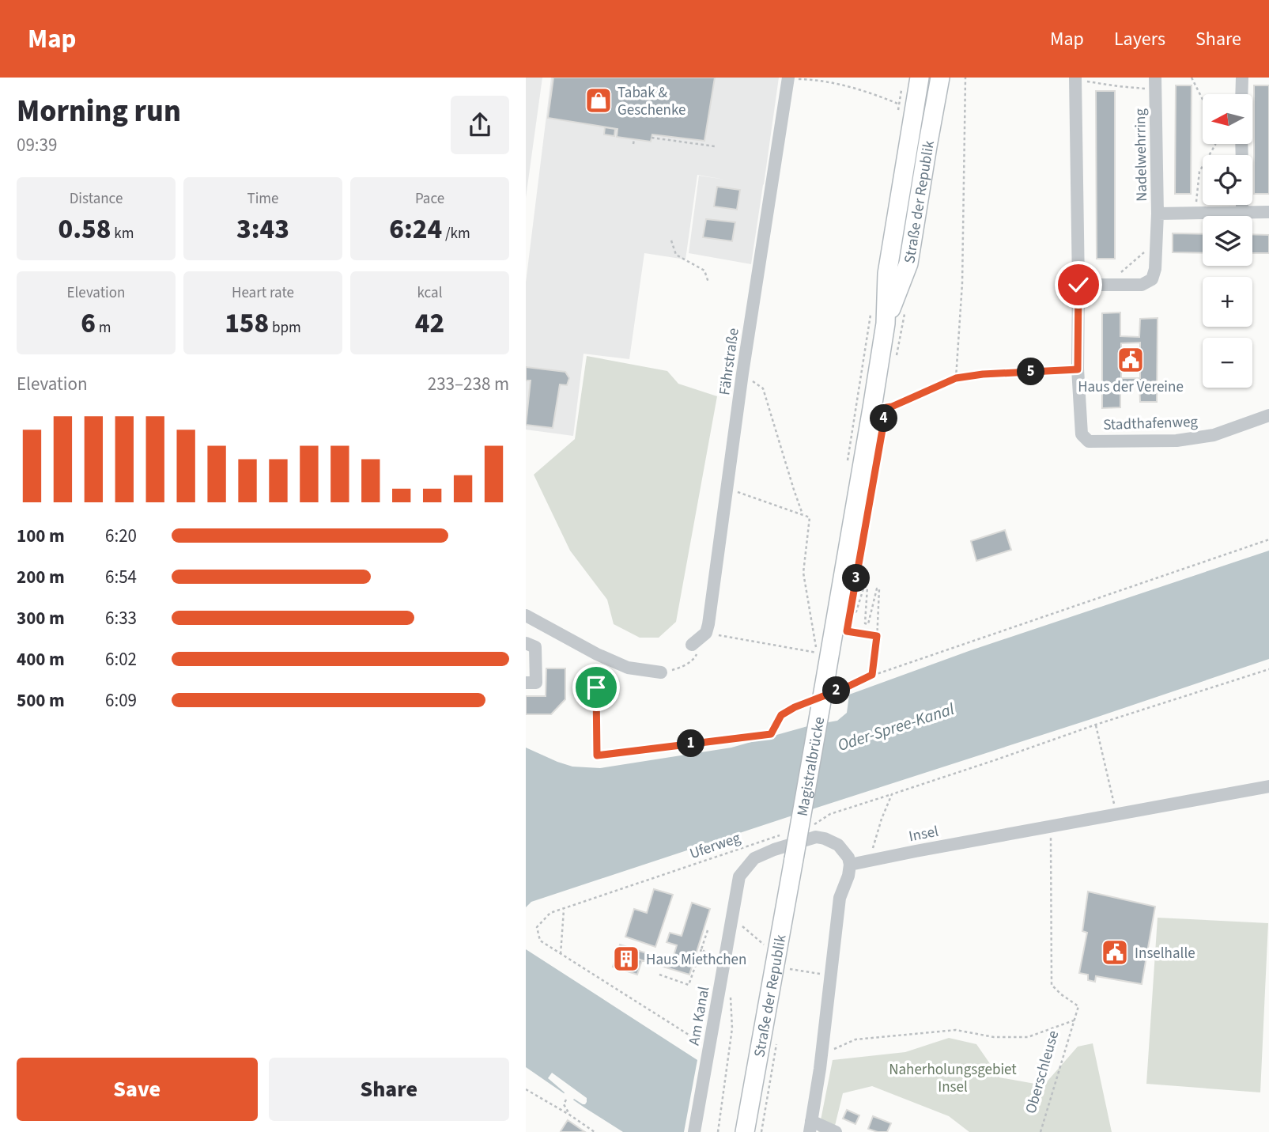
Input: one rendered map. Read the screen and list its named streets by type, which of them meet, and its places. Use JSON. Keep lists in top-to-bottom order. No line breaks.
{"streets":{"main road":["Straße der Republik","Magistralbrücke"],"street":["Nadelwehrring","Fährstraße","Stadthafenweg","Insel","Am Kanal"],"path":["Uferweg","Oberschleuse"]},"crossings":[["Straße der Republik","Magistralbrücke"],["Insel","Am Kanal"],["Uferweg","Am Kanal"]],"water":["Oder-Spree-Kanal"],"parks":["Naherholungsgebiet Insel"],"places":{"shop":["Tabak & Geschenke"],"public building":["Haus der Vereine","Inselhalle"],"building":["Haus Miethchen"]},"north":"left","page":{"header":"Map","nav":["Map","Layers","Share"],"heading":["Morning run","09:39"],"map_buttons":["+","−"],"stats":[["Distance","0.58 km"],["Time","3:43"],["Pace","6:24 /km"],["Elevation","6 m"],["Heart rate","158 bpm"],["kcal","42"]],"pins":["5","4","3","2","1"],"chart":["Elevation","233–238 m"],"list":[{"name":"100 m","note":"6:20"},{"name":"200 m","note":"6:54"},{"name":"300 m","note":"6:33"},{"name":"400 m","note":"6:02"},{"name":"500 m","note":"6:09"}],"buttons":["Save","Share"]}}
